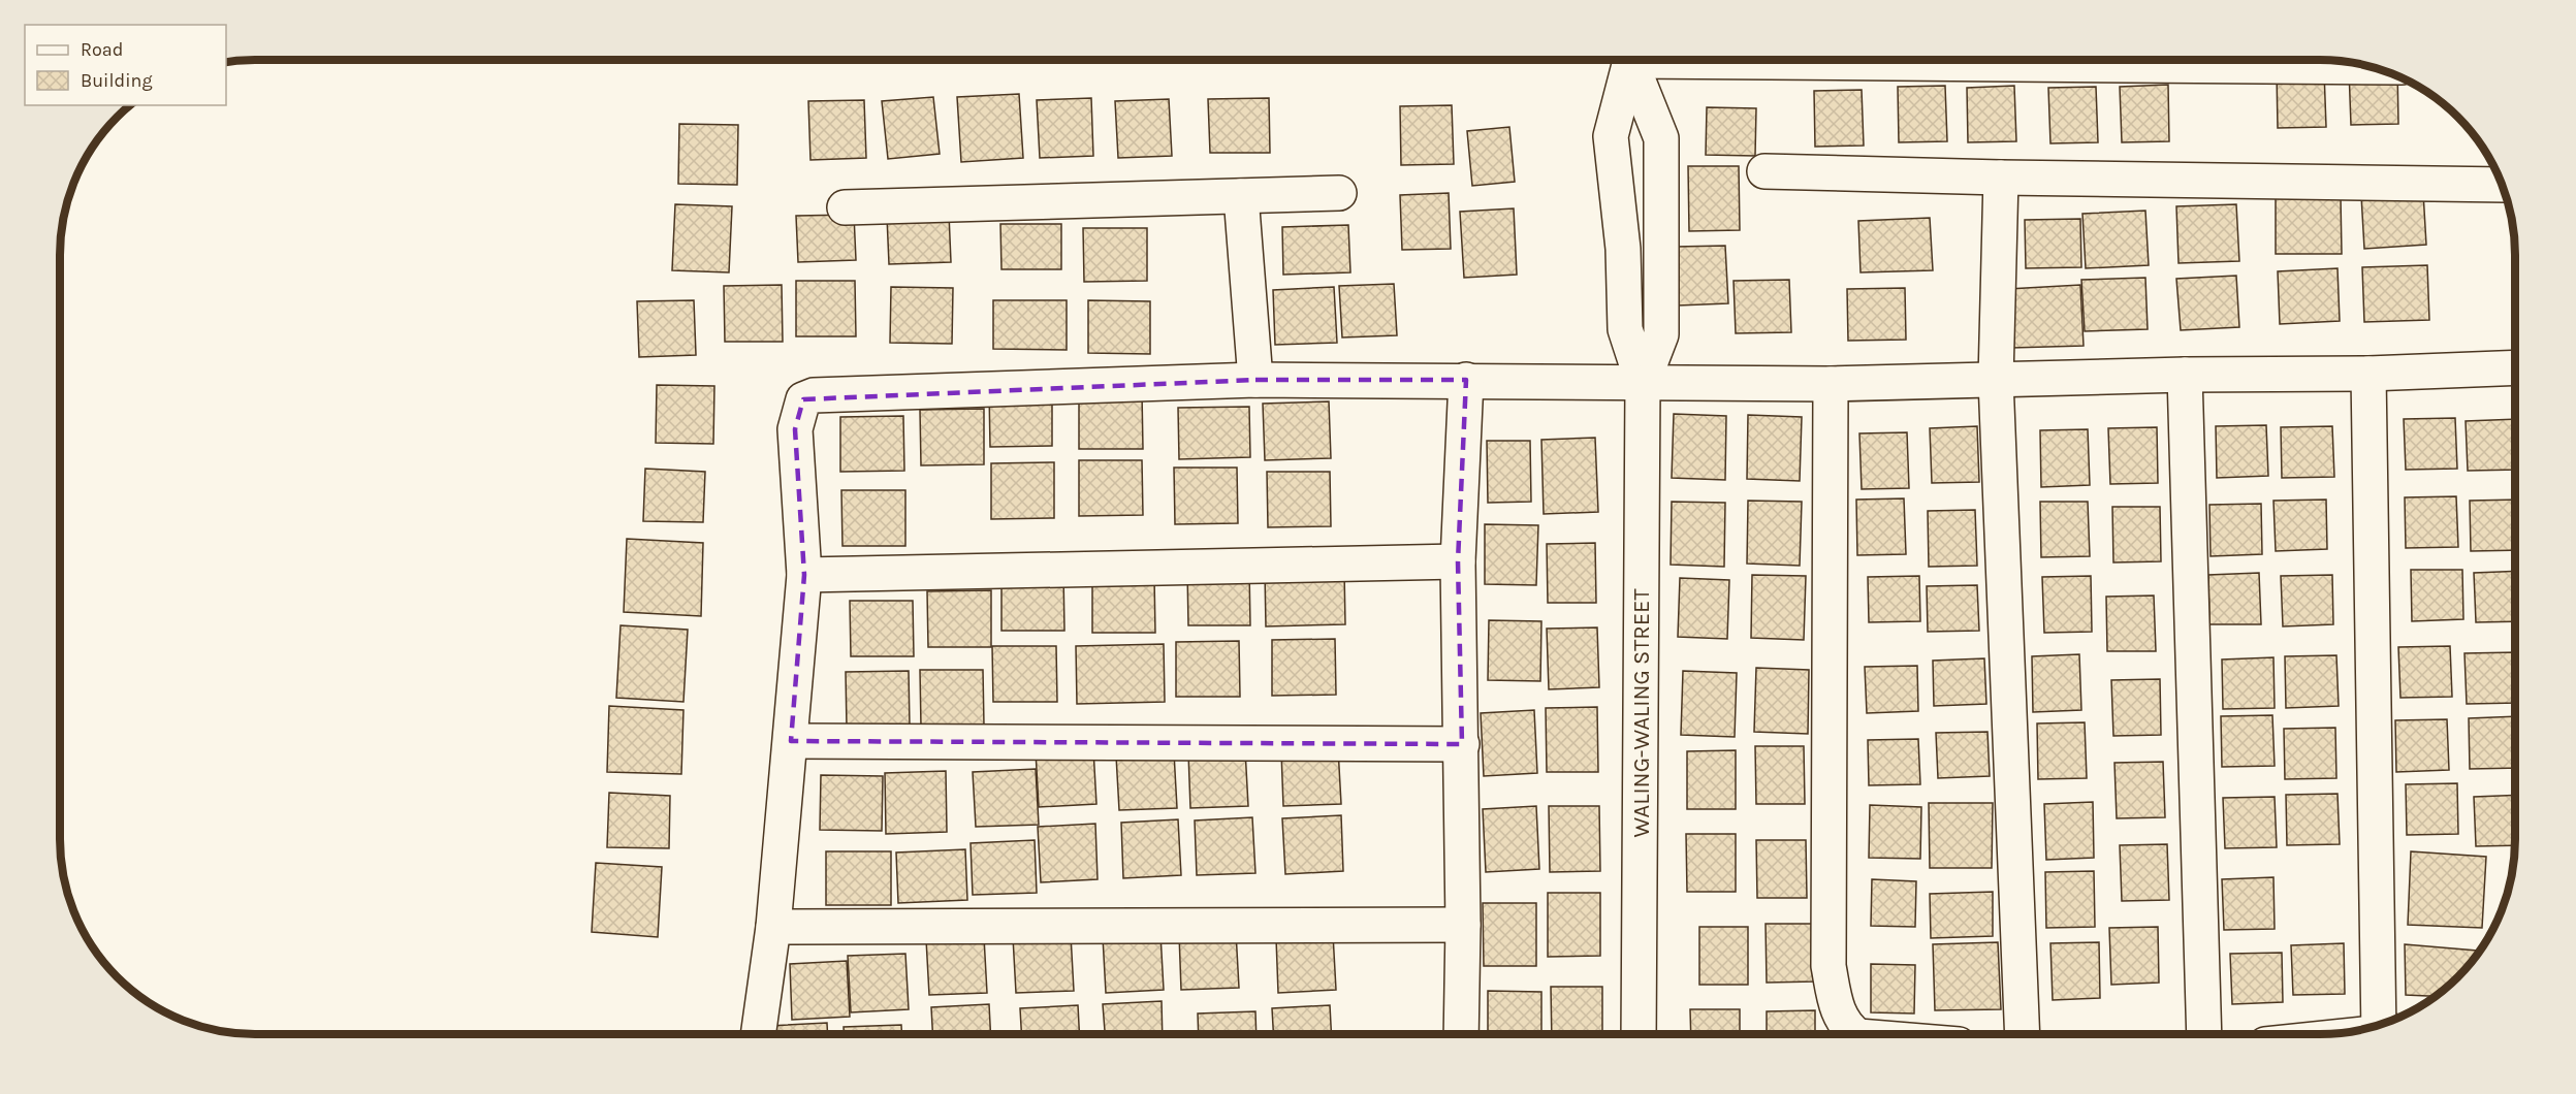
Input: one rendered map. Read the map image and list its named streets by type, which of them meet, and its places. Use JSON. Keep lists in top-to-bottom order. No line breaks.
{"streets":{"street":["WALING-WALING STREET"]},"legend":["Road","Building"]}
